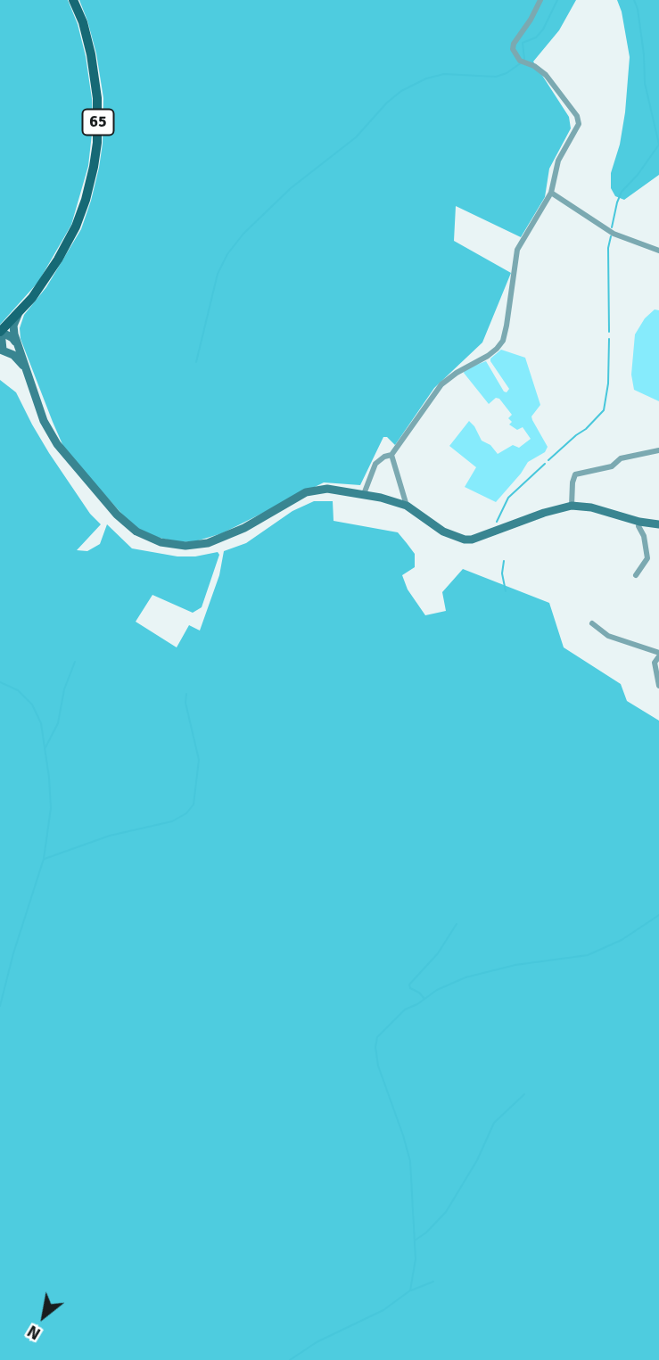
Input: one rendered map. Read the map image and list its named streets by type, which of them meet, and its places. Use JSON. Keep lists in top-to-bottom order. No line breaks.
{"streets":{"main road":["65"]},"north":"bottom left"}
